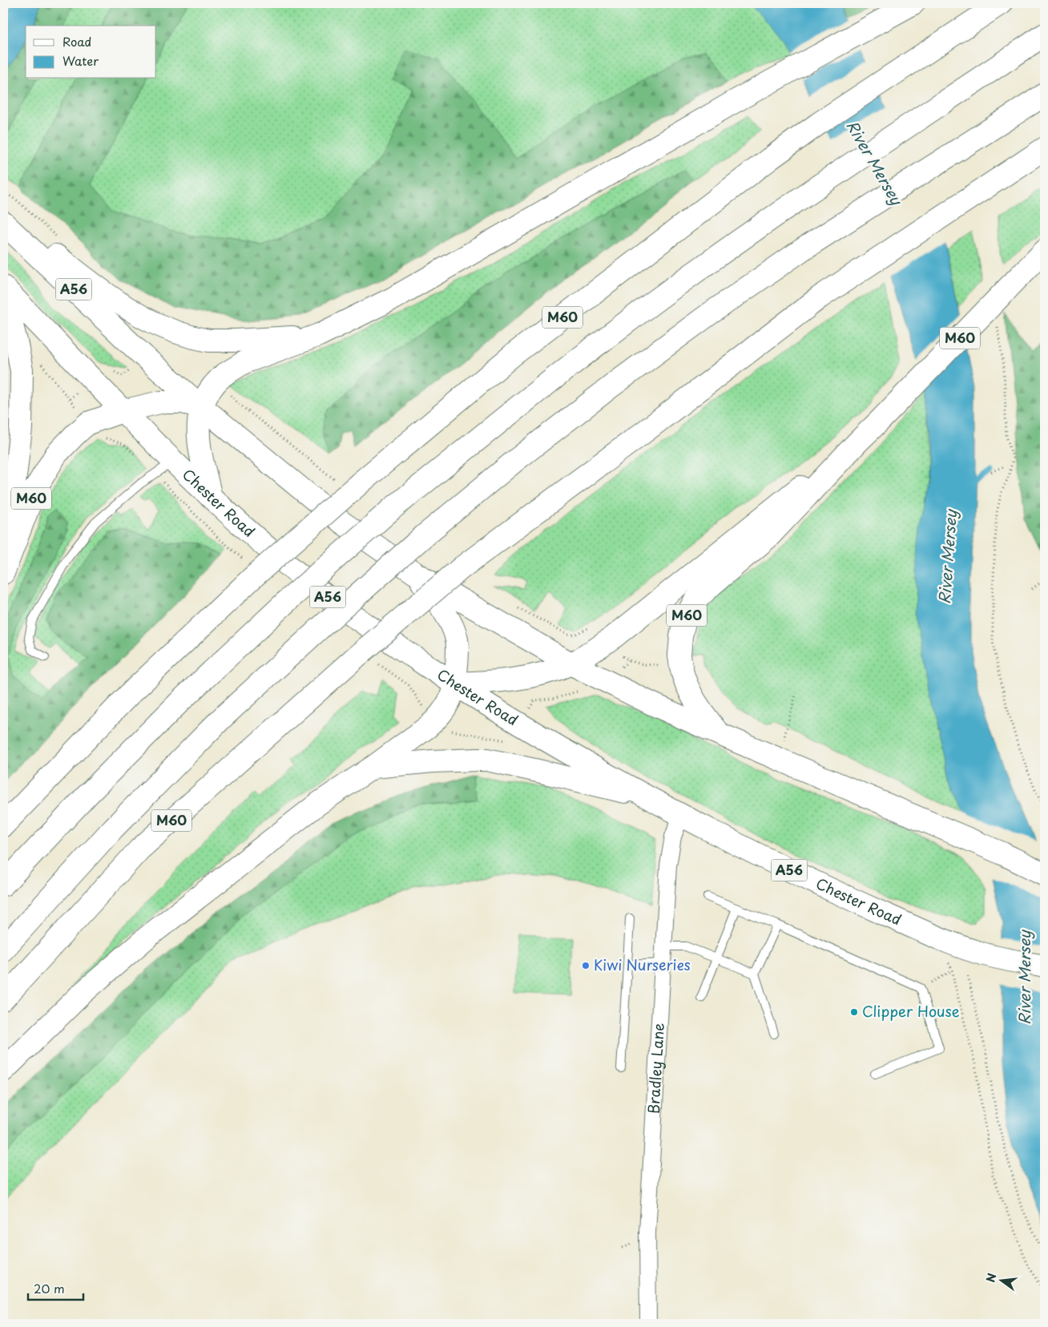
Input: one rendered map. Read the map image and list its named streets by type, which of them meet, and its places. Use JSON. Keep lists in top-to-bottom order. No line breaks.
{"streets":{"highway":["A56","M60","Chester Road"],"street":["Bradley Lane"]},"crossings":[["A56","Chester Road"],["Chester Road","Bradley Lane"]],"water":["River Mersey"],"places":["Kiwi Nurseries","Clipper House"],"legend":["Road","Water"],"scale_bar":"20 m","north":"left"}
